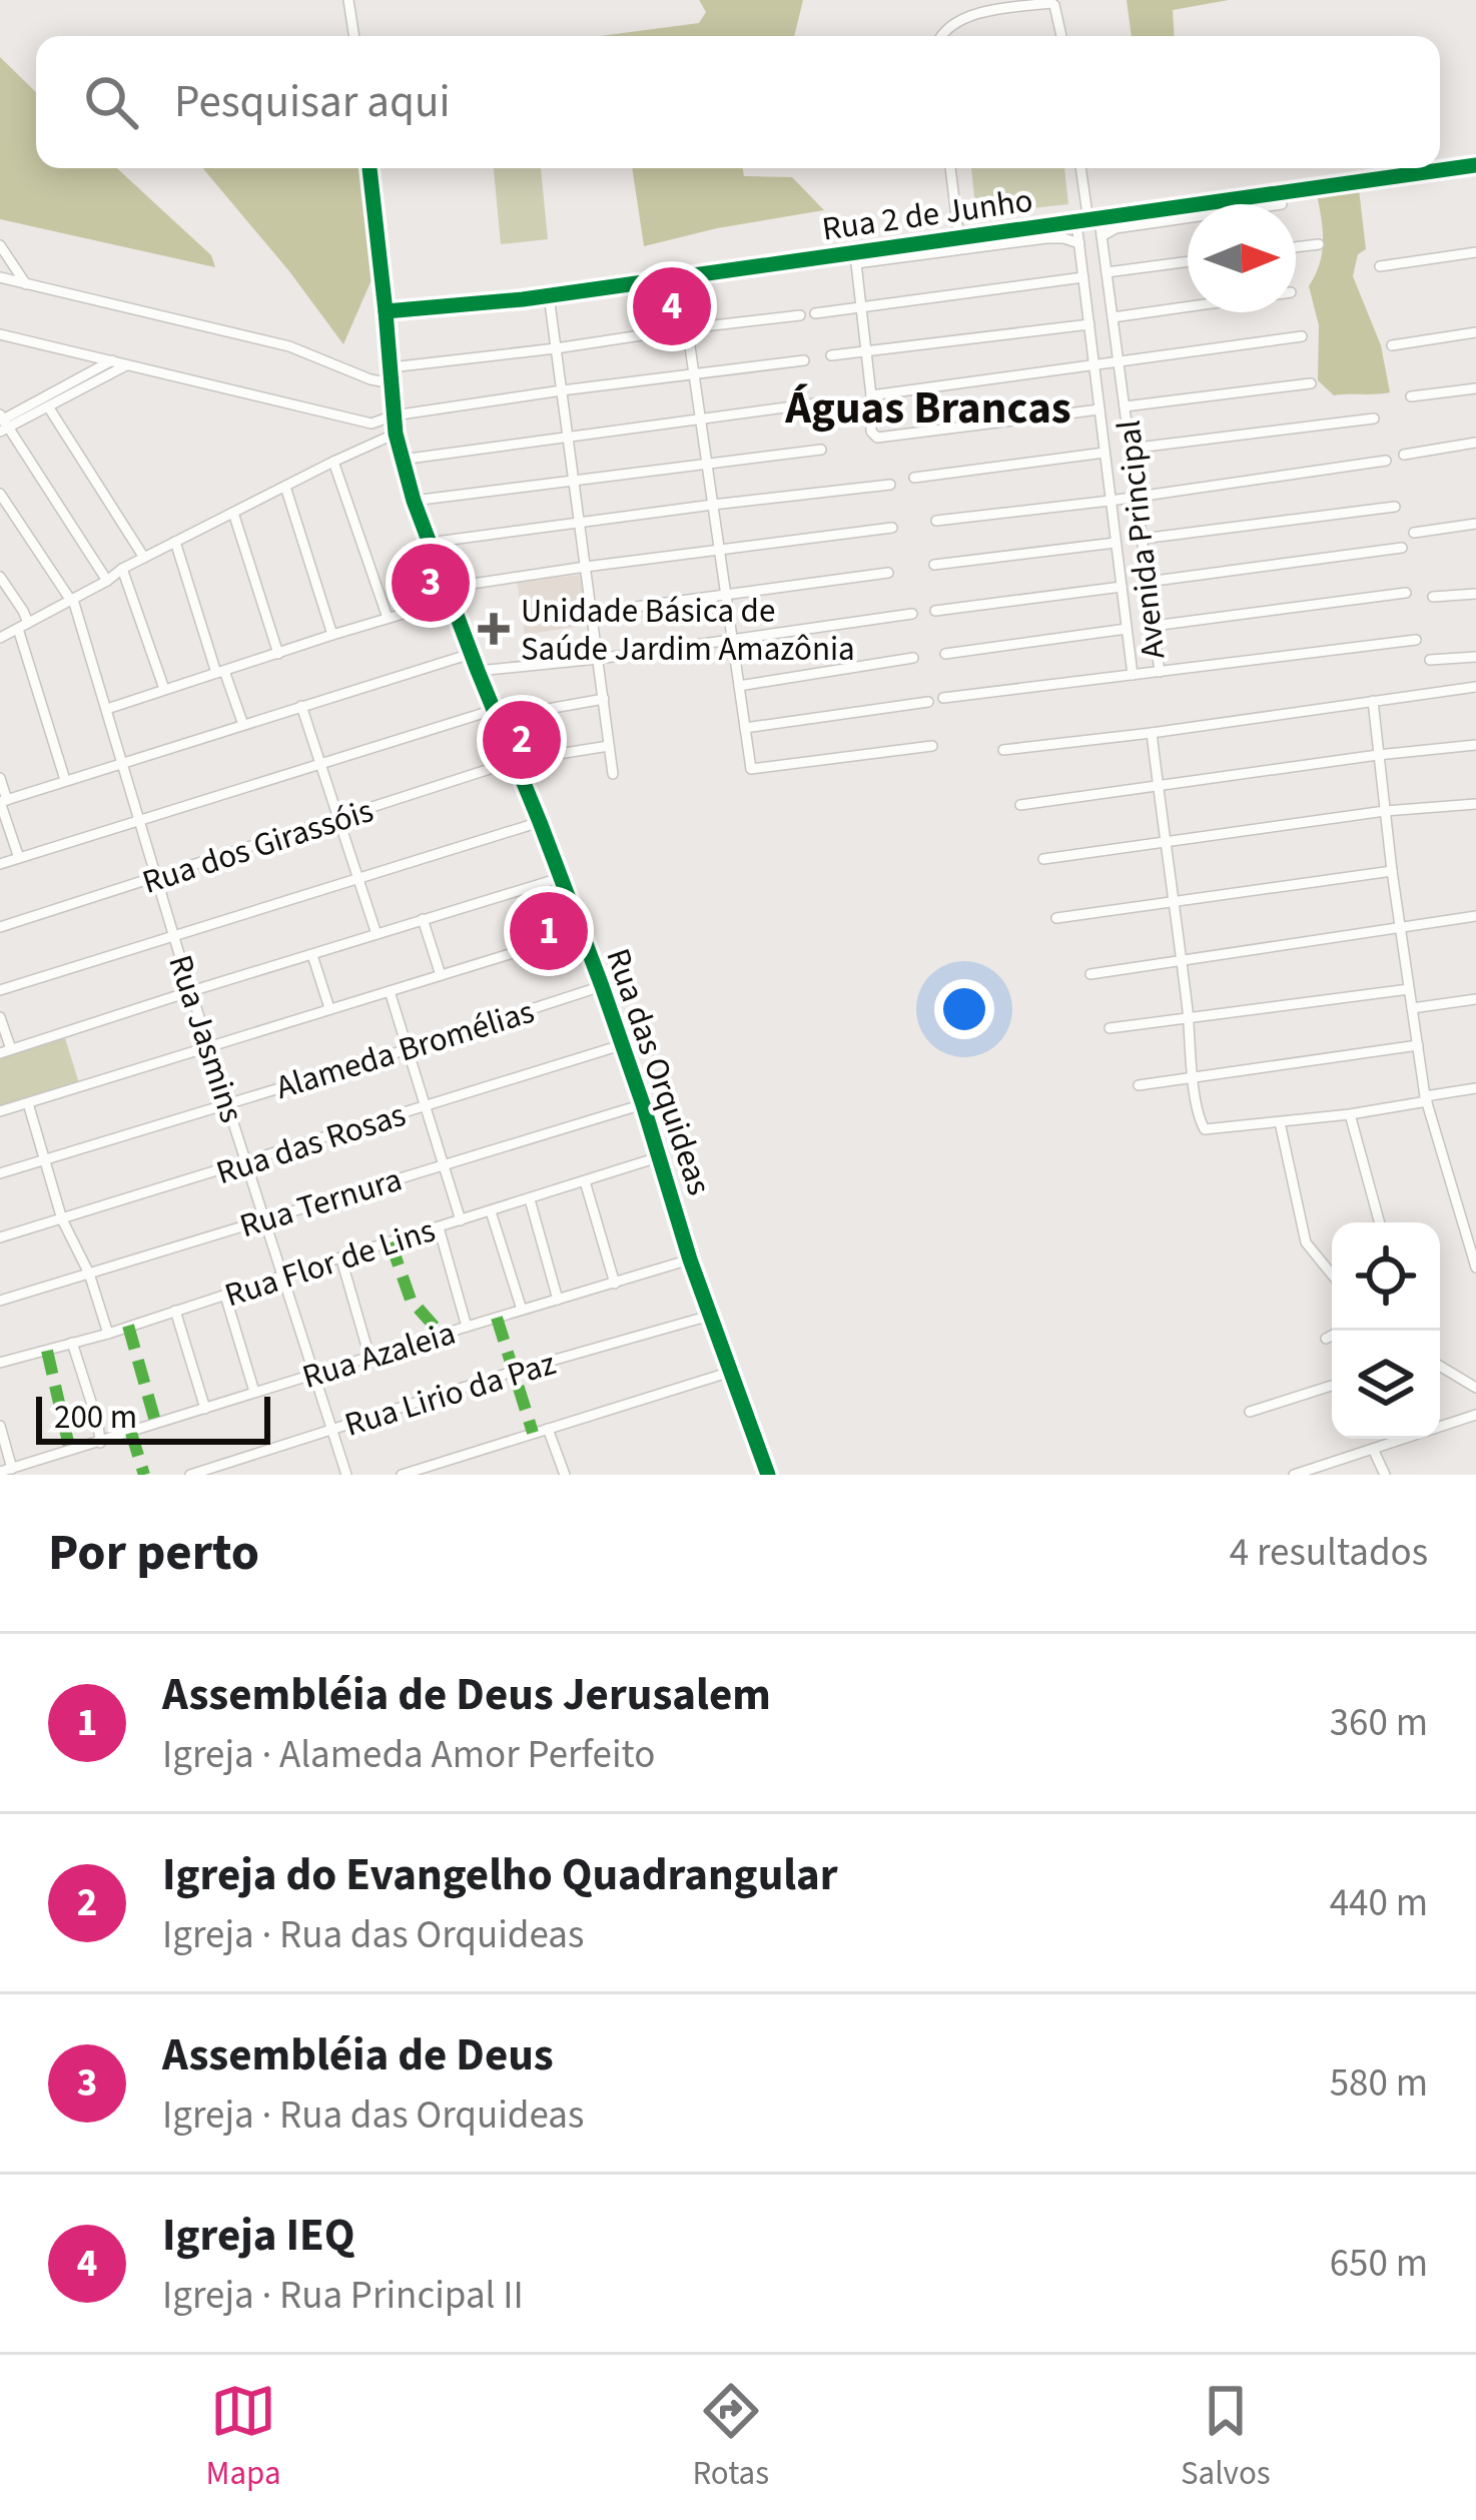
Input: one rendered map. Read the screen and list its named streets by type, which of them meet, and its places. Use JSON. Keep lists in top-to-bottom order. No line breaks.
{"streets":{"street":["Rua 2 de Junho","Avenida Principal","Rua dos Girassóis","Rua Jasmins","Alameda Bromélias","Rua das Orquideas","Rua das Rosas","Rua Ternura","Rua Flor de Lins","Rua Azaleia","Rua Lirio da Paz"]},"crossings":[["Rua 2 de Junho","Avenida Principal"],["Rua 2 de Junho","Rua das Orquideas"],["Rua dos Girassóis","Rua Jasmins"],["Rua dos Girassóis","Rua das Orquideas"],["Rua Jasmins","Alameda Bromélias"],["Rua Jasmins","Rua das Rosas"],["Rua Jasmins","Rua Ternura"],["Rua Jasmins","Rua Flor de Lins"],["Rua Jasmins","Rua Azaleia"],["Rua Jasmins","Rua Lirio da Paz"],["Alameda Bromélias","Rua das Orquideas"],["Rua das Orquideas","Rua das Rosas"],["Rua das Orquideas","Rua Ternura"],["Rua das Orquideas","Rua Flor de Lins"],["Rua das Orquideas","Rua Azaleia"],["Rua das Orquideas","Rua Lirio da Paz"]],"districts":["Águas Brancas"],"places":{"health":["Unidade Básica de Saúde Jardim Amazônia"]},"scale_bar":"200 m","north":"right","page":{"search":"Pesquisar aqui","pins":["4","3","2","1"],"scale":"200 m","heading":["Por perto","4 resultados"],"list":[{"mark":"1","name":"Assembléia de Deus Jerusalem","note":"Igreja · Alameda Amor Perfeito","value":"360 m"},{"mark":"2","name":"Igreja do Evangelho Quadrangular","note":"Igreja · Rua das Orquideas","value":"440 m"},{"mark":"3","name":"Assembléia de Deus","note":"Igreja · Rua das Orquideas","value":"580 m"},{"mark":"4","name":"Igreja IEQ","note":"Igreja · Rua Principal II","value":"650 m"}],"nav":["Mapa","Rotas","Salvos"]}}
